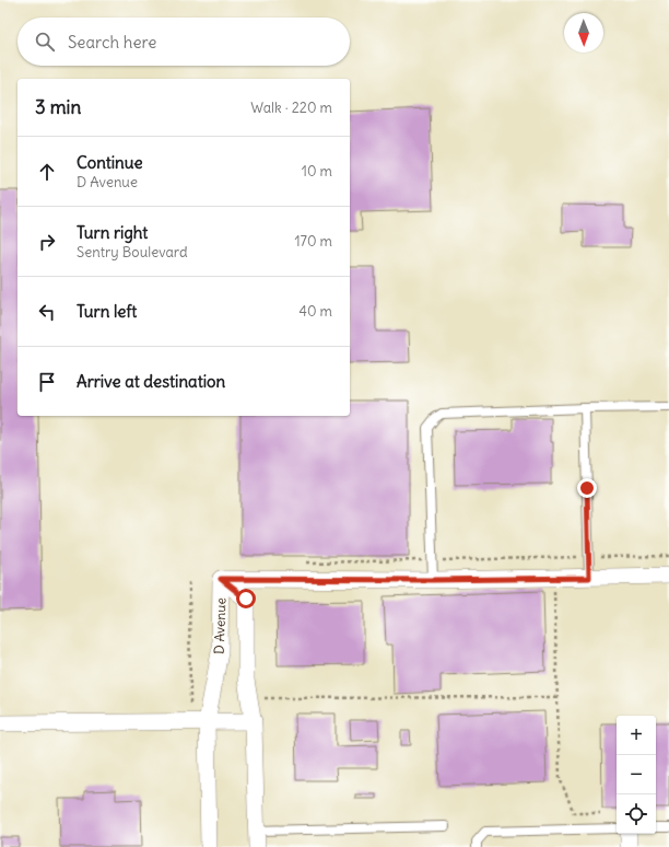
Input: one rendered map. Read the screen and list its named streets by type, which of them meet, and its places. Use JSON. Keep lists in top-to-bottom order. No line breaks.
{"streets":{"street":["D Avenue"]},"north":"bottom","page":{"search":"Search here","heading":["3 min","Walk · 220 m"],"list":[["Continue","D Avenue","10 m"],["Turn right","Sentry Boulevard","170 m"],["Turn left","40 m"],"Arrive at destination"],"map_buttons":["+","−"]}}
